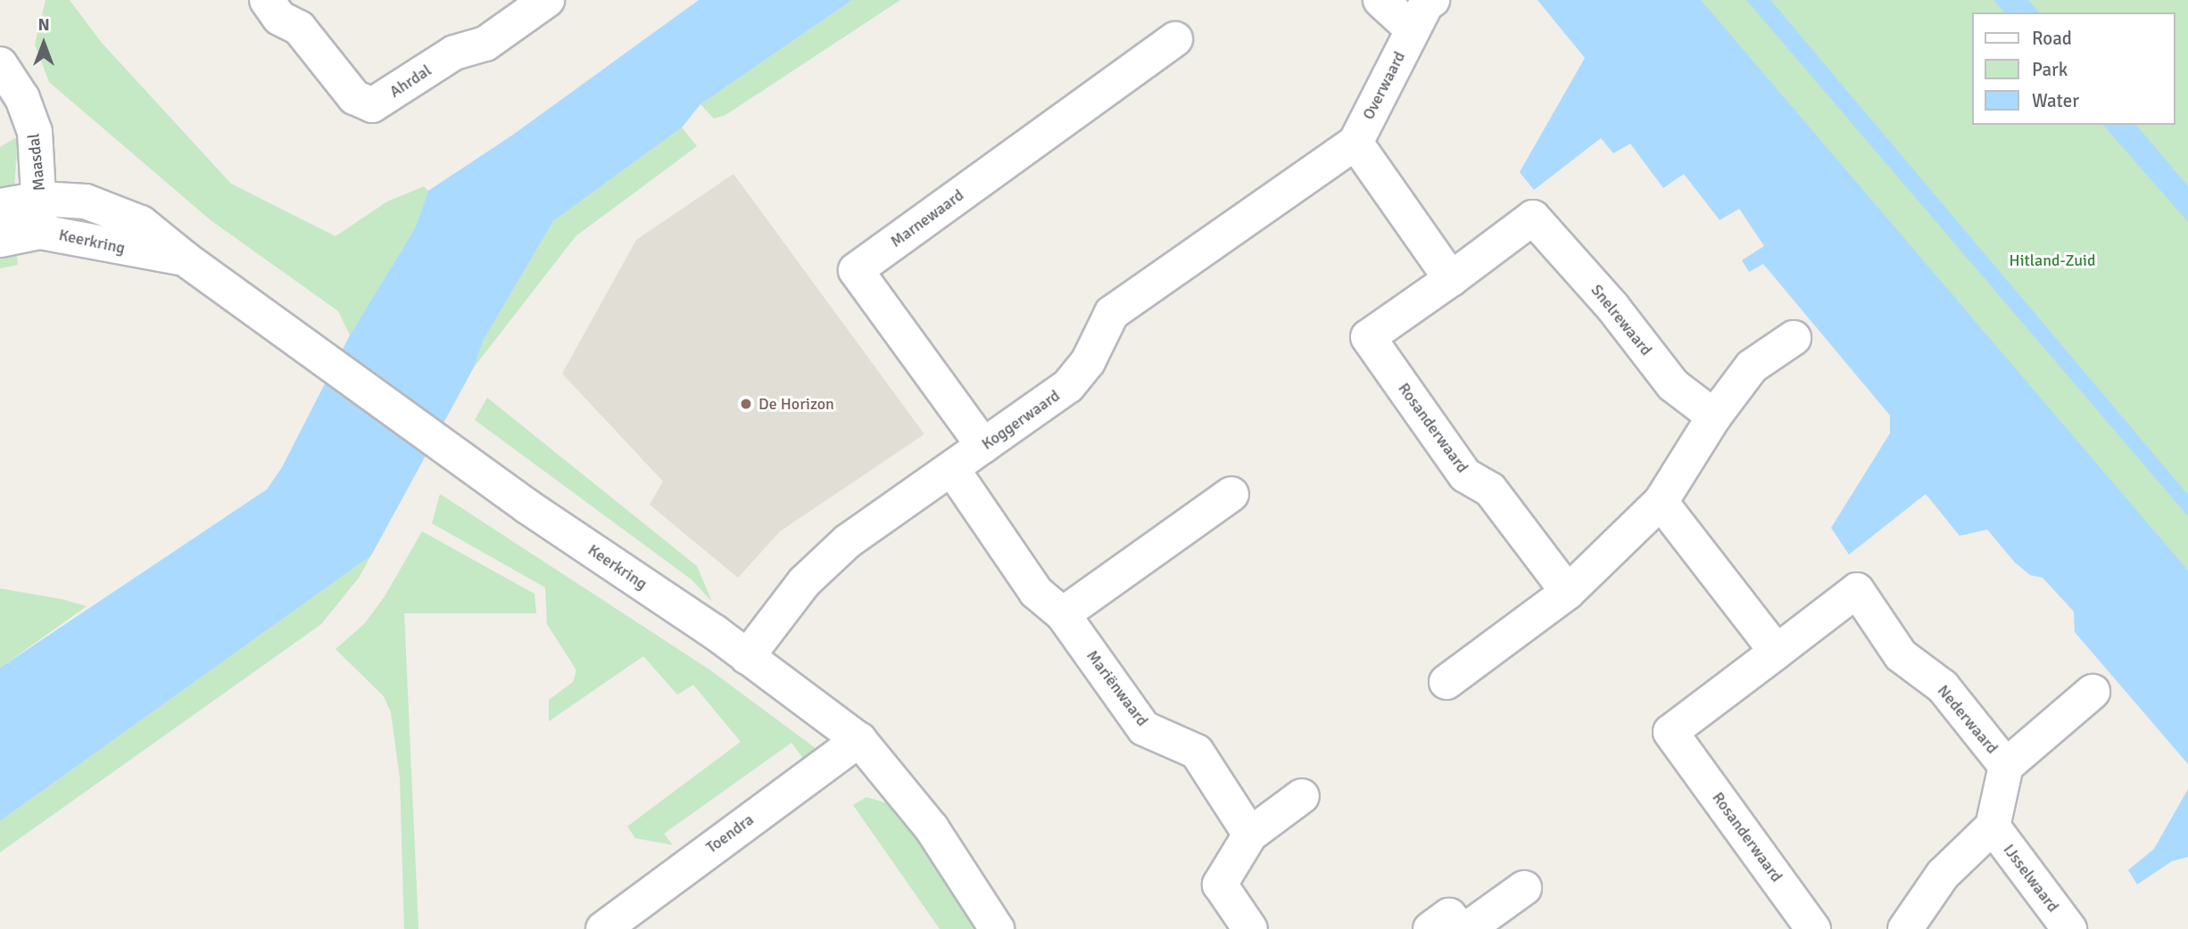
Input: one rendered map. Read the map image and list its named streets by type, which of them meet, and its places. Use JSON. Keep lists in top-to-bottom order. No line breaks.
{"streets":{"street":["Ahrdal","Overwaard","Maasdal","Marnewaard","Keerkring","Snelrewaard","Koggerwaard","Rosanderwaard","Mariënwaard","Nederwaard","Toendra","IJsselwaard"]},"crossings":[["Overwaard","Koggerwaard"],["Maasdal","Keerkring"],["Marnewaard","Koggerwaard"],["Keerkring","Koggerwaard"],["Keerkring","Toendra"],["Snelrewaard","Rosanderwaard"],["Koggerwaard","Mariënwaard"],["Rosanderwaard","Nederwaard"],["Nederwaard","IJsselwaard"]],"parks":["Hitland-Zuid"],"places":["De Horizon"],"legend":["Road","Park","Water"],"north":"top"}
